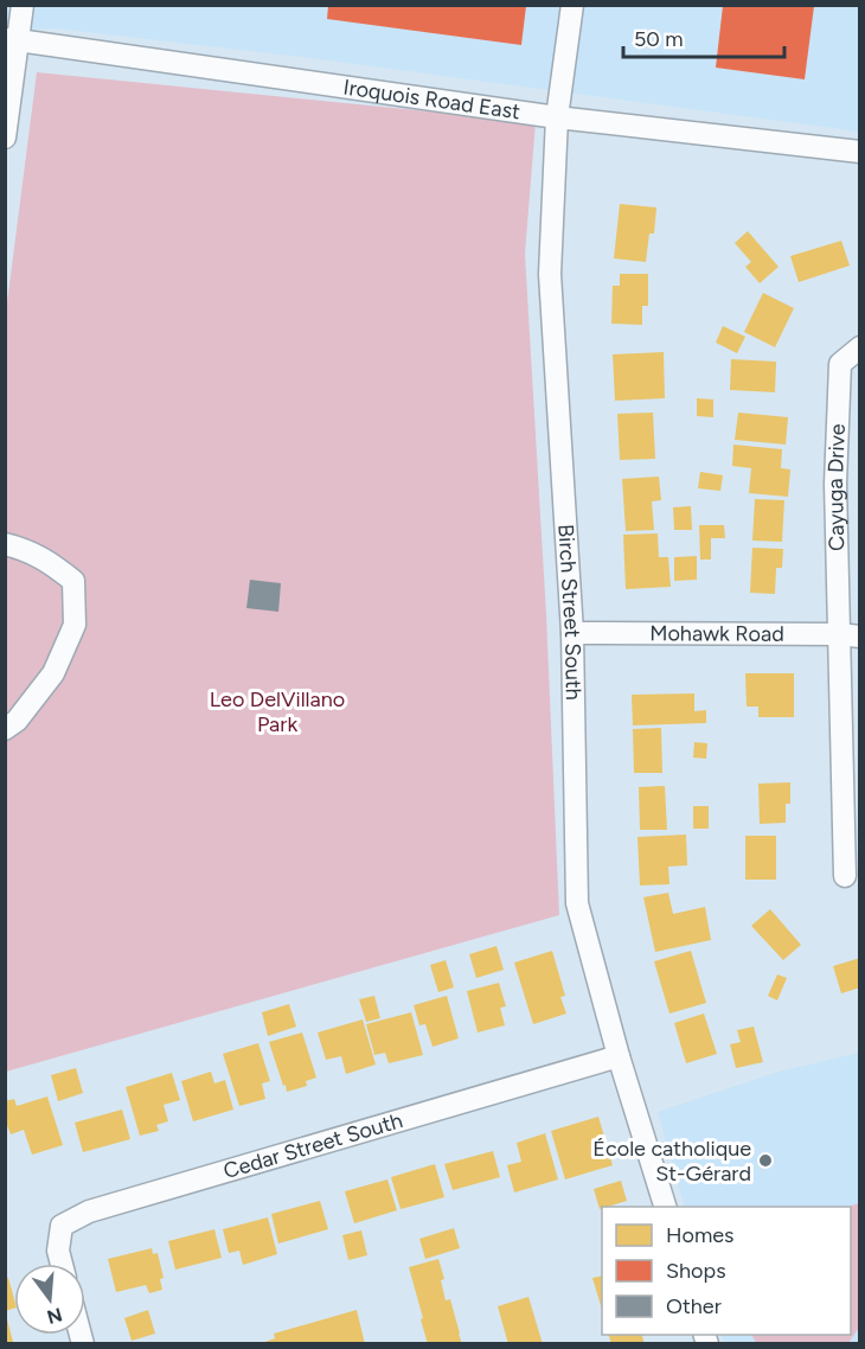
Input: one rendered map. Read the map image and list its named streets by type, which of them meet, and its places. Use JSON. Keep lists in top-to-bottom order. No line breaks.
{"streets":{"street":["Iroquois Road East","Cayuga Drive","Birch Street South","Mohawk Road","Cedar Street South"]},"crossings":[["Iroquois Road East","Birch Street South"],["Cayuga Drive","Mohawk Road"],["Birch Street South","Mohawk Road"],["Birch Street South","Cedar Street South"]],"parks":["Leo DelVillano Park"],"places":["École catholique St-Gérard"],"legend":["Homes","Shops","Other"],"scale_bar":"50 m","north":"bottom"}
